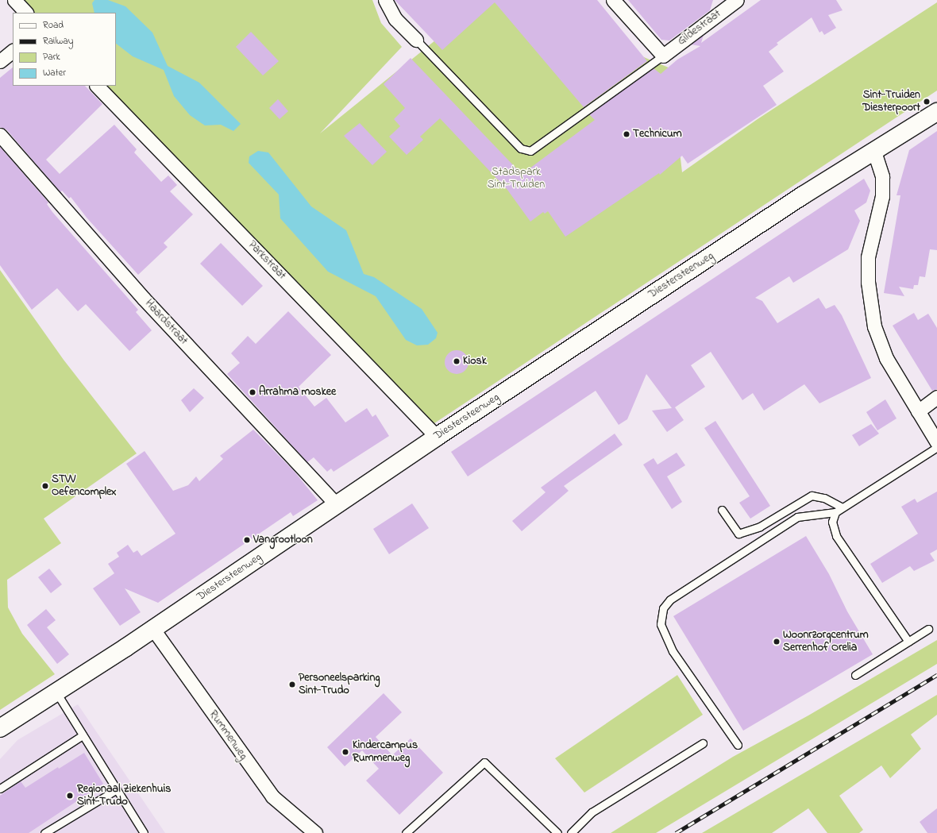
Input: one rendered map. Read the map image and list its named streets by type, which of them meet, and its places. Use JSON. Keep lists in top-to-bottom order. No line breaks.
{"streets":{"main road":["Diestersteenweg"],"street":["Gildestraat","Parkstraat","Haardstraat","Rummenweg"]},"crossings":[["Parkstraat","Diestersteenweg"],["Diestersteenweg","Haardstraat"],["Diestersteenweg","Rummenweg"]],"parks":["Stadspark Sint-Truiden"],"places":["Sint-Truiden Diesterpoort","Technicum","Kiosk","Arrahma moskee","STVV Oefencomplex","Vangrootloon","Woonrzorgcentrum Serrenhof Orelia","Personeelsparking Sint-Trudo","Kindercampus Rummenweg","Regionaal Ziekenhuis Sint-Trudo"],"legend":["Road","Railway","Park","Water"]}
